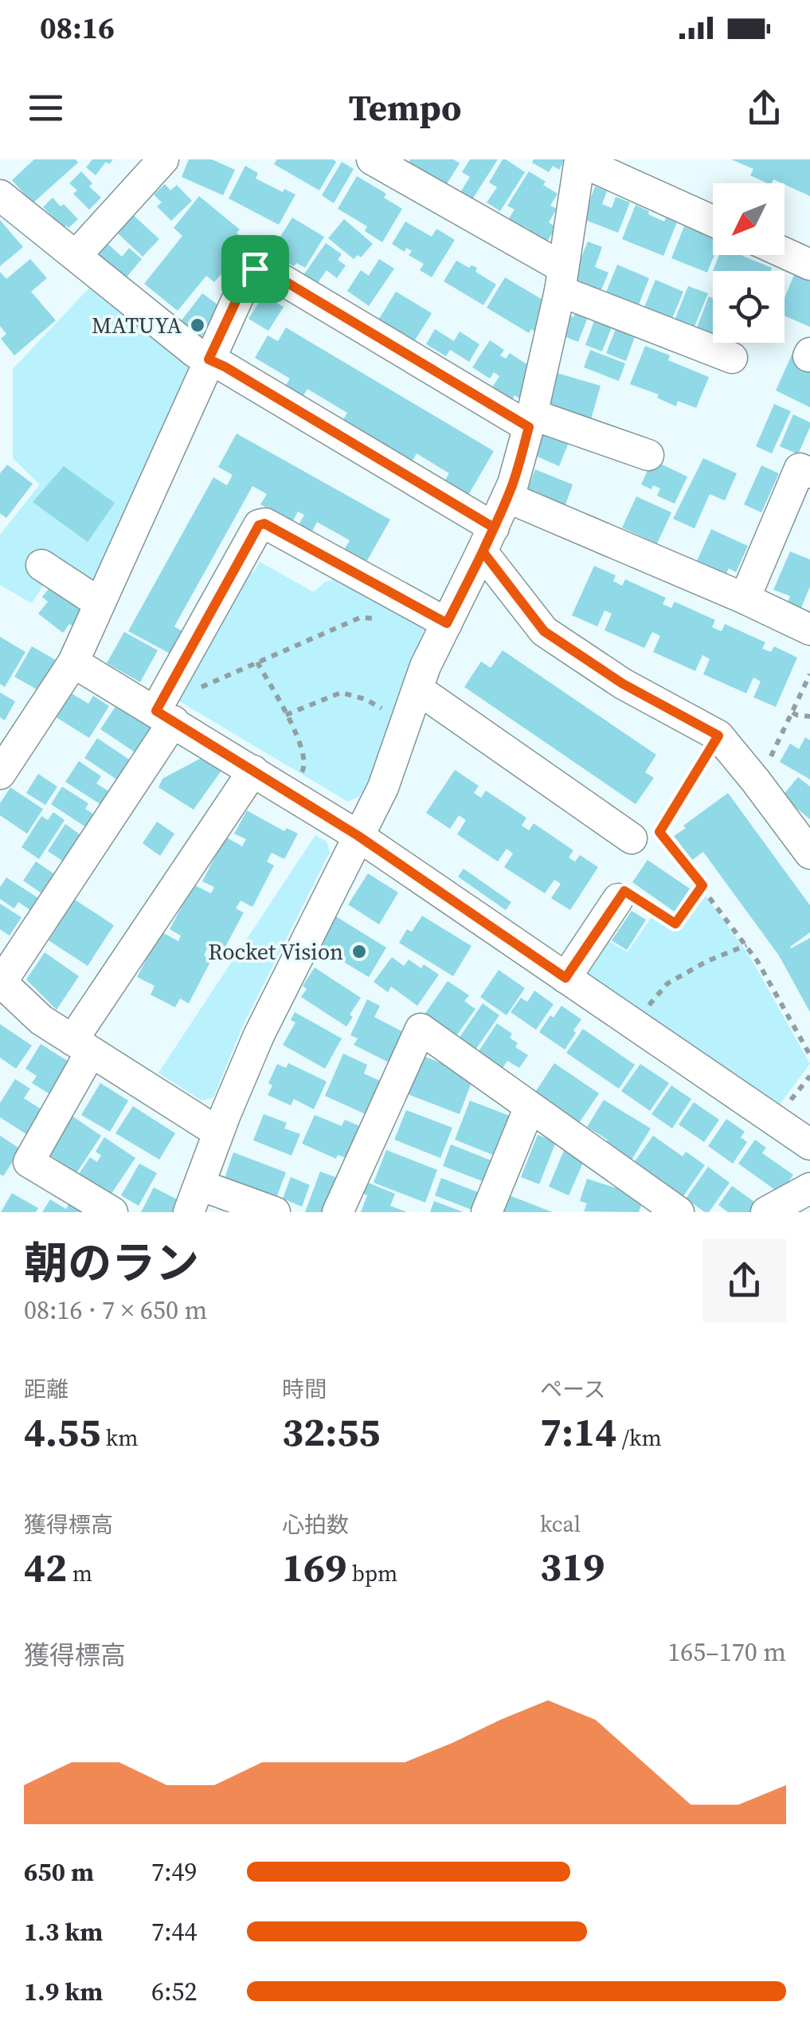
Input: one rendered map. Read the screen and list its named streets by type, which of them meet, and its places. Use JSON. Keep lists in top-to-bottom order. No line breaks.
{"places":["MATUYA","Rocket Vision"],"north":"bottom left","page":{"status":"08:16","header":"Tempo","heading":["朝のラン","08:16 · 7 × 650 m"],"stats":[["距離","4.55 km"],["時間","32:55"],["ペース","7:14 /km"],["獲得標高","42 m"],["心拍数","169 bpm"],["kcal","319"]],"chart":["獲得標高","165–170 m"],"list":[{"name":"650 m","note":"7:49"},{"name":"1.3 km","note":"7:44"},{"name":"1.9 km","note":"6:52"}]}}
